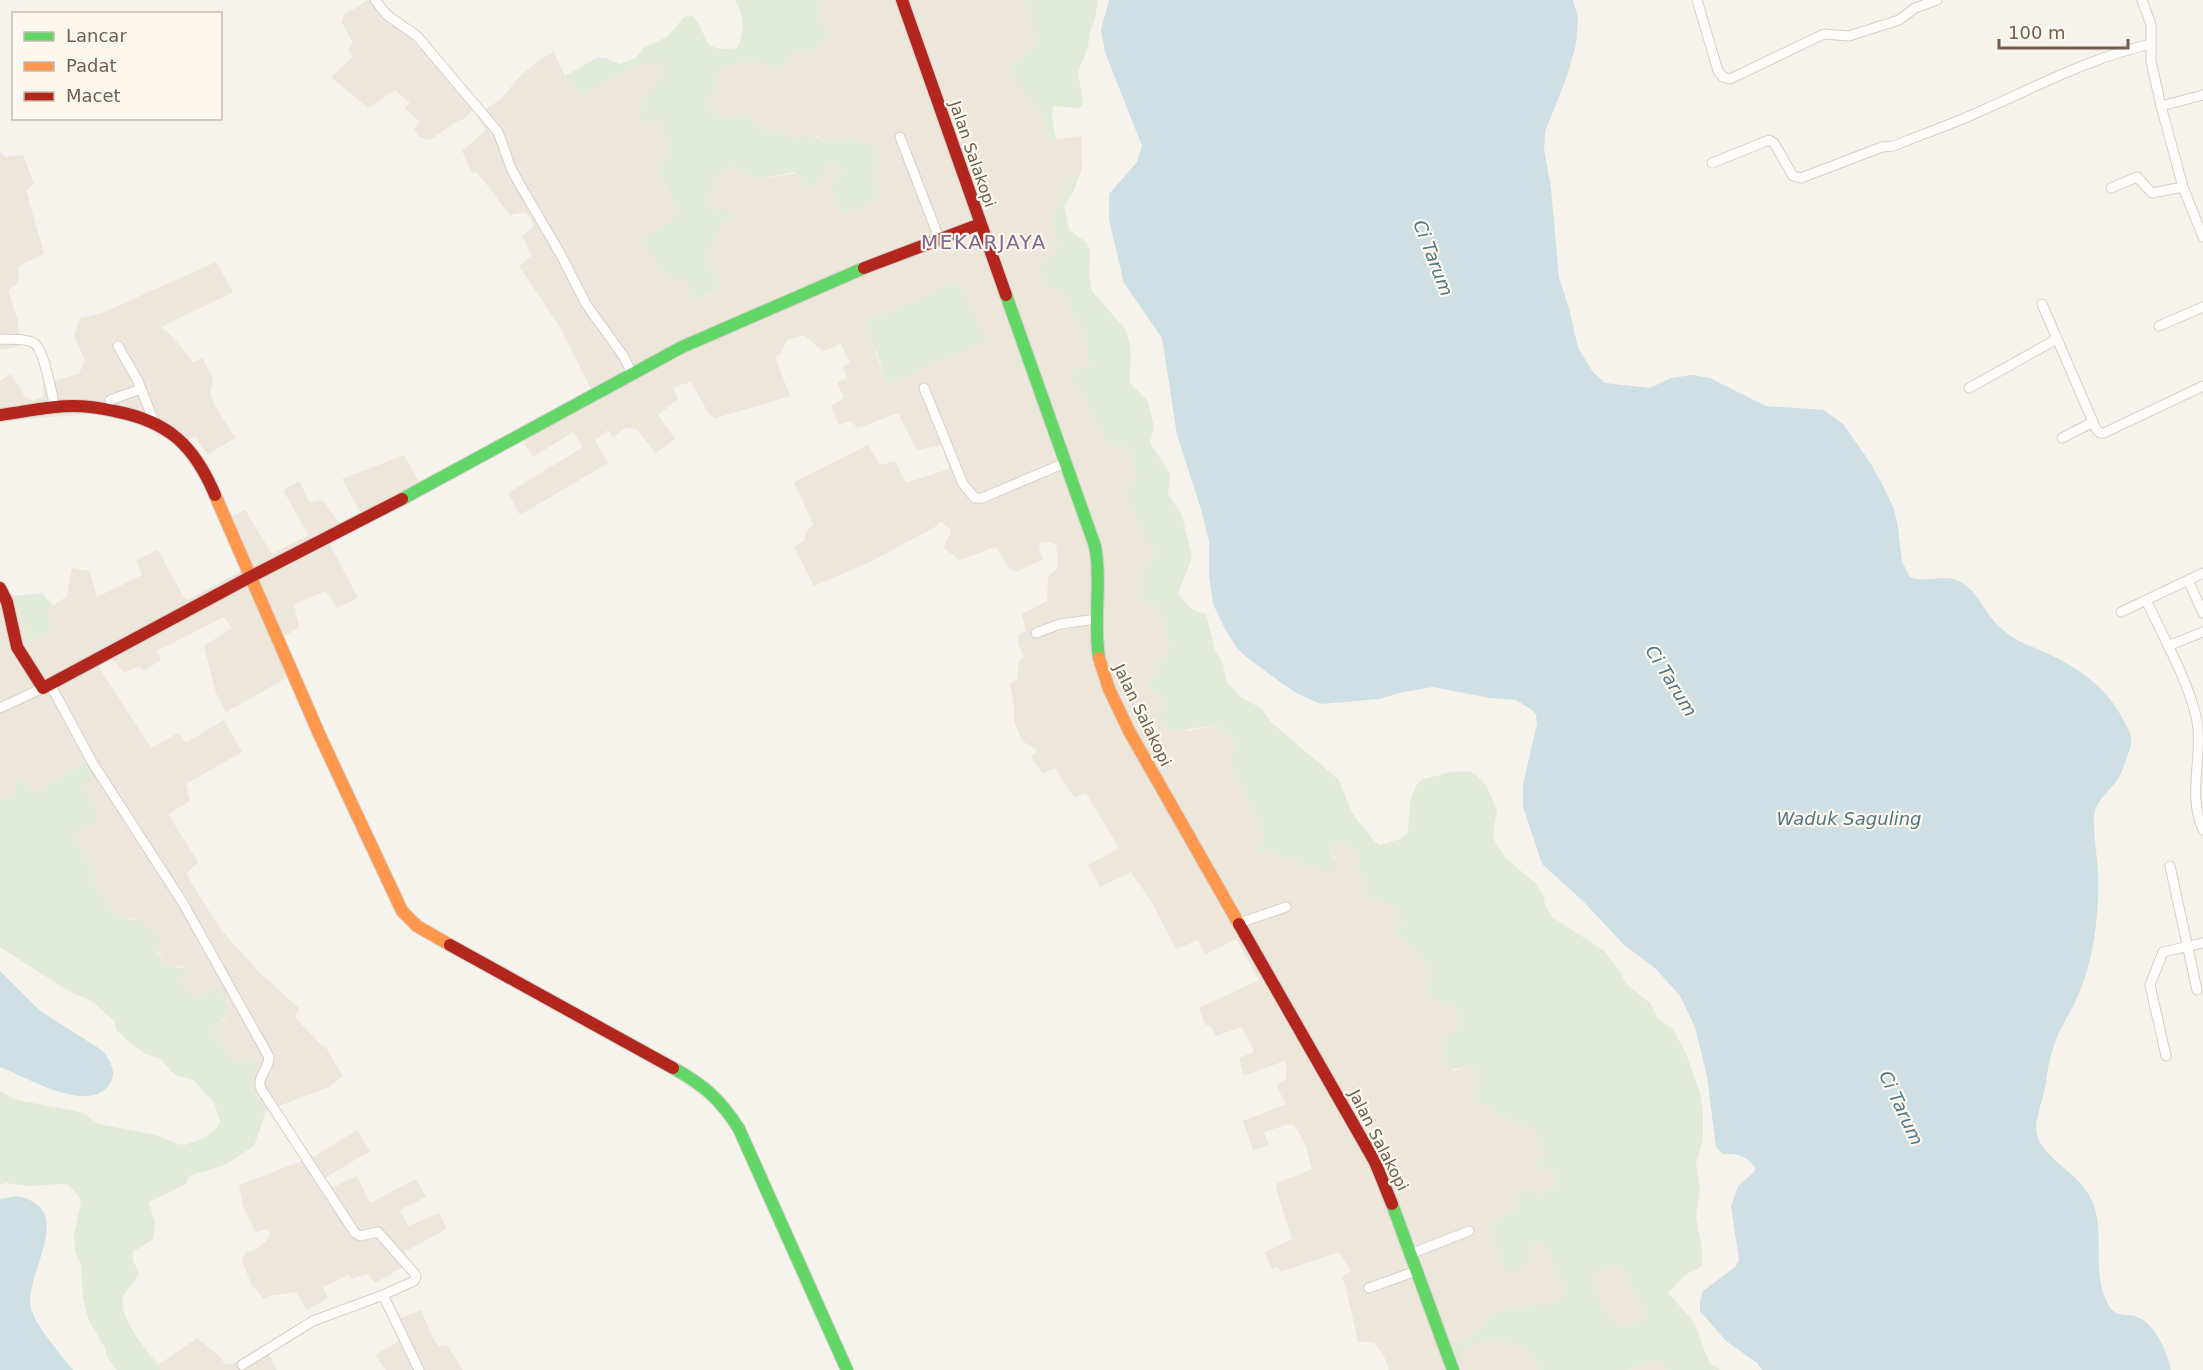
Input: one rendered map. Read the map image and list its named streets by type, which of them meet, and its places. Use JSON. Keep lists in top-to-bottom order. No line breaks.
{"streets":{"street":["Jalan Salakopi"]},"districts":["MEKARJAYA"],"water":["Ci Tarum","Waduk Saguling"],"legend":["Lancar","Padat","Macet"],"scale_bar":"100 m"}
